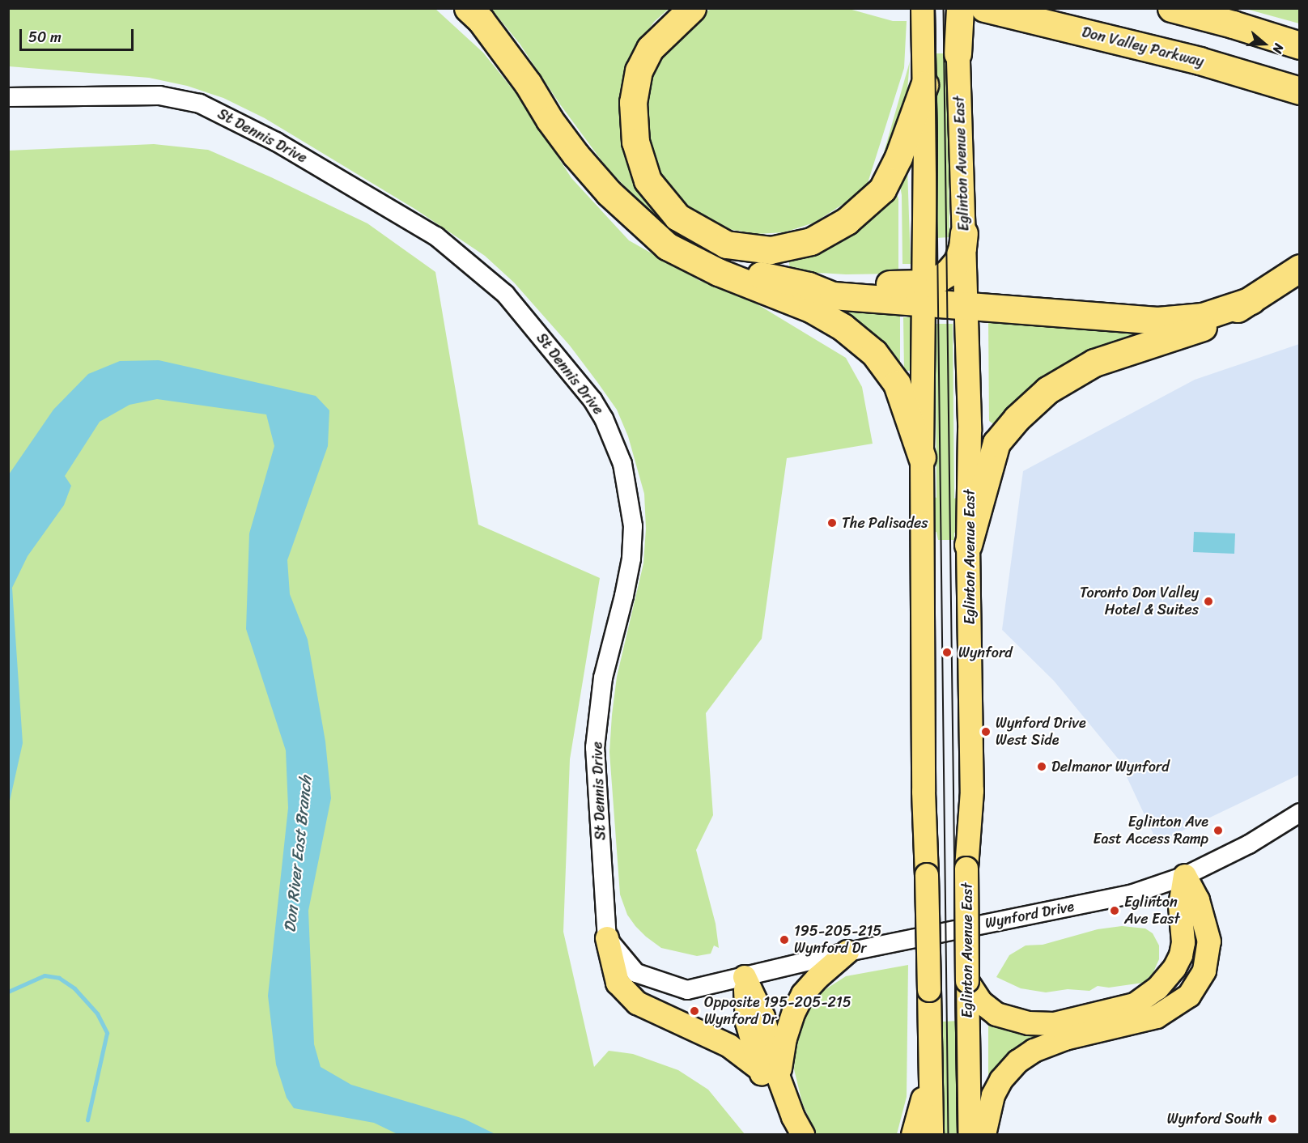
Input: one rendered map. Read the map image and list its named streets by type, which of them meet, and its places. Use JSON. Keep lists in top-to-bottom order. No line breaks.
{"streets":{"highway":["Don Valley Parkway"],"main road":["Eglinton Avenue East"],"street":["St Dennis Drive","Wynford Drive"]},"water":["Don River East Branch"],"places":["The Palisades","Toronto Don Valley Hotel & Suites","Wynford","Wynford Drive West Side","Delmanor Wynford","Eglinton Ave East Access Ramp","Eglinton Ave East","195-205-215 Wynford Dr","Opposite 195-205-215 Wynford Dr","Wynford South"],"scale_bar":"50 m","north":"right"}
